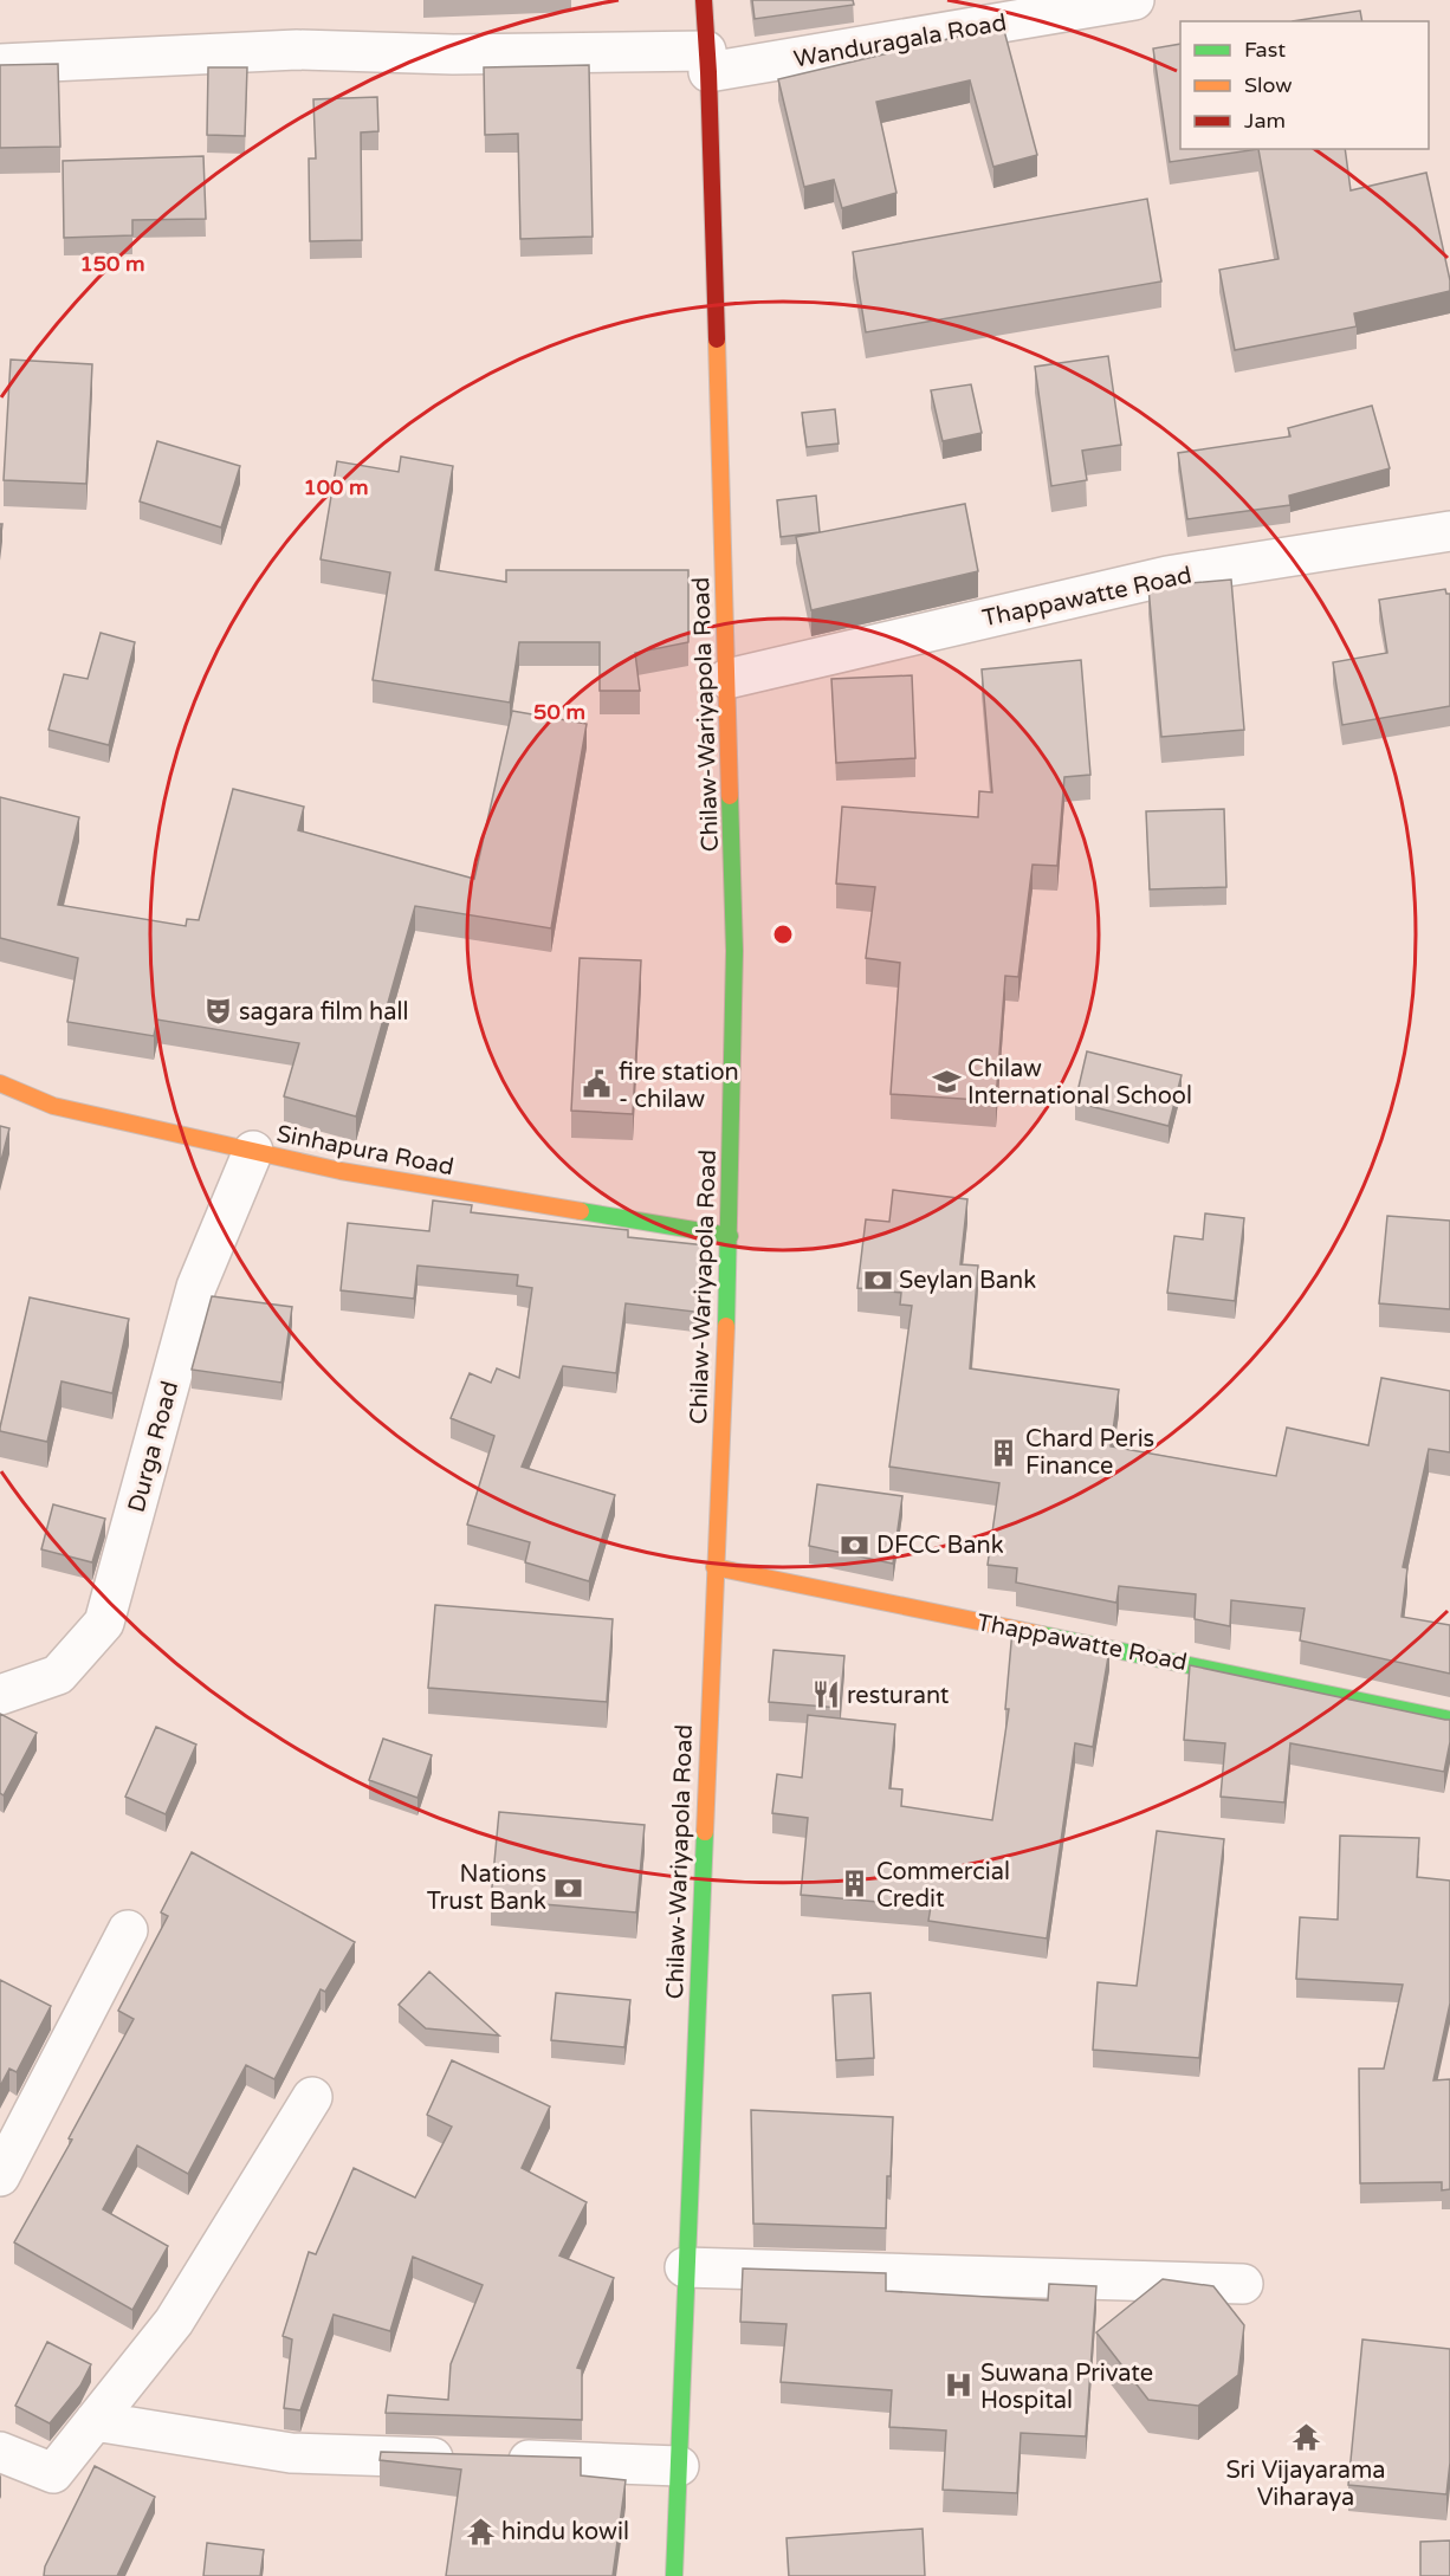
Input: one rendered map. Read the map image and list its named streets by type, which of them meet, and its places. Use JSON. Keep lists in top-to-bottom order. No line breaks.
{"streets":{"main road":["Thappawatte Road","Chilaw-Wariyapola Road","Sinhapura Road"],"street":["Wanduragala Road","Durga Road"]},"crossings":[["Wanduragala Road","Chilaw-Wariyapola Road"],["Thappawatte Road","Chilaw-Wariyapola Road"],["Chilaw-Wariyapola Road","Sinhapura Road"],["Sinhapura Road","Durga Road"]],"places":{"theatre":["sagara film hall"],"school or university":["Chilaw International School"],"public building":["fire station - chilaw"],"bank":["Seylan Bank","DFCC Bank","Nations Trust Bank"],"building":["Chard Peris Finance","Commercial Credit"],"restaurant":["resturant"],"hospital":["Suwana Private Hospital"],"temple":["Sri Vijayarama Viharaya","hindu kowil"]},"legend":["Fast","Slow","Jam"],"rings":["150 m","100 m","50 m"]}
